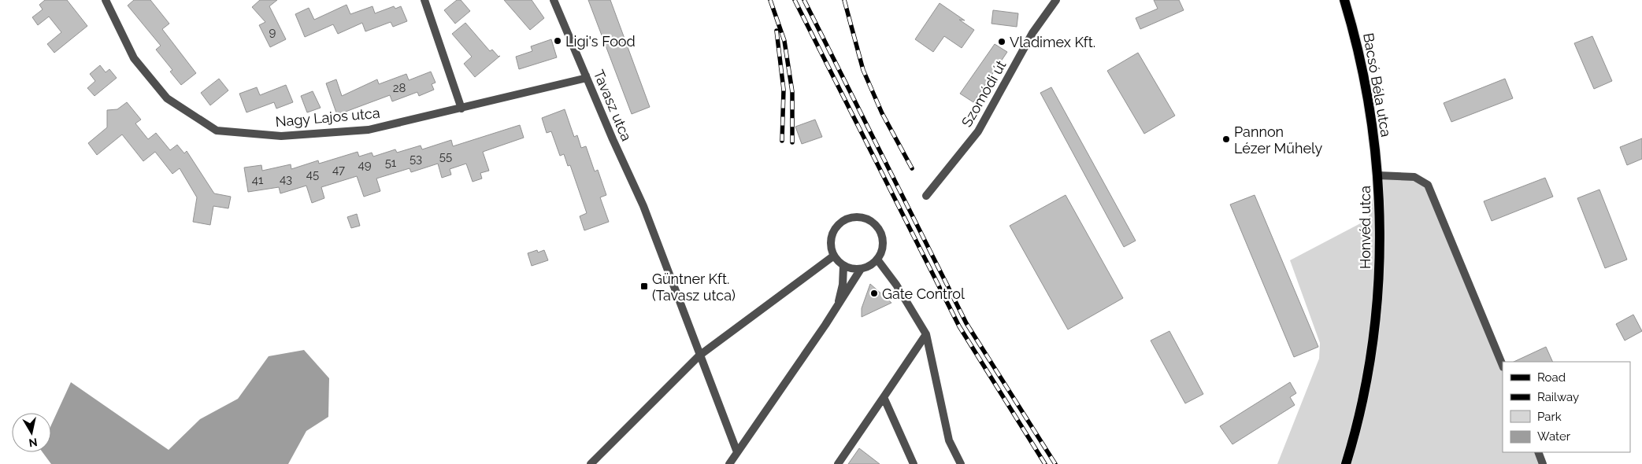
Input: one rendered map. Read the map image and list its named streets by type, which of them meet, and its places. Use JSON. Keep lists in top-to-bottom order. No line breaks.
{"streets":{"main road":["Bacsó Béla utca","Honvéd utca"],"street":["Szomódi út","Tavasz utca","Nagy Lajos utca"]},"crossings":[["Bacsó Béla utca","Honvéd utca"],["Tavasz utca","Nagy Lajos utca"]],"places":{"other":["Ligi's Food","Vladimex Kft.","Pannon Lézer Műhely","Gate Control"],"transit":["Güntner Kft. (Tavasz utca)"]},"house_numbers":["9","28","55","53","51","49","47","45","43","41"],"legend":["Road","Railway","Park","Water"],"north":"bottom"}
